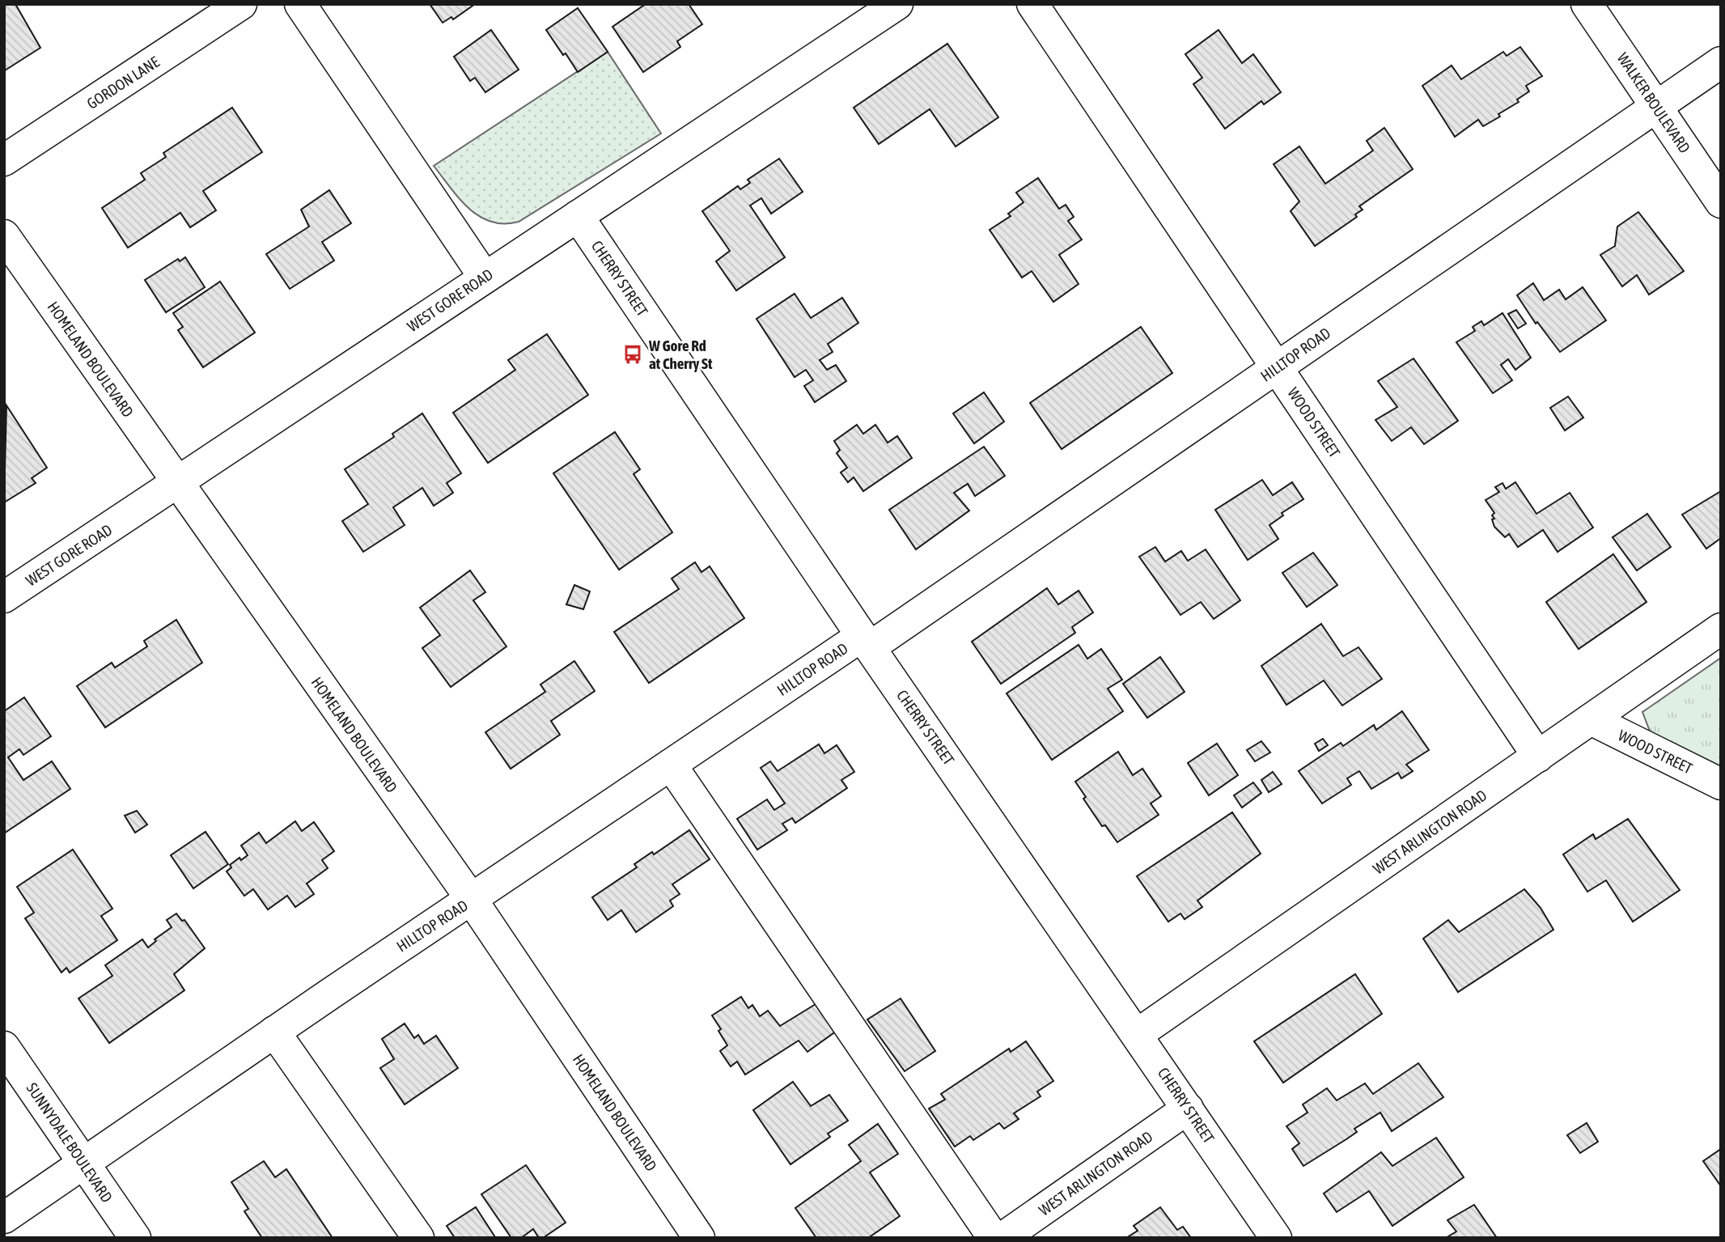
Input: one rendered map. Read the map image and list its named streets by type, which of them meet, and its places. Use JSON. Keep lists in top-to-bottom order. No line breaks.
{"streets":{"street":["GORDON LANE","WALKER BOULEVARD","CHERRY STREET","WEST GORE ROAD","HILLTOP ROAD","HOMELAND BOULEVARD","WOOD STREET","WEST ARLINGTON ROAD","SUNNYDALE BOULEVARD"]},"crossings":[["WALKER BOULEVARD","HILLTOP ROAD"],["CHERRY STREET","WEST GORE ROAD"],["CHERRY STREET","HILLTOP ROAD"],["CHERRY STREET","WEST ARLINGTON ROAD"],["WEST GORE ROAD","HOMELAND BOULEVARD"],["HILLTOP ROAD","HOMELAND BOULEVARD"],["HILLTOP ROAD","WOOD STREET"],["HILLTOP ROAD","SUNNYDALE BOULEVARD"],["WOOD STREET","WEST ARLINGTON ROAD"]],"places":{"bus stop":["W Gore Rd at Cherry St"]}}
